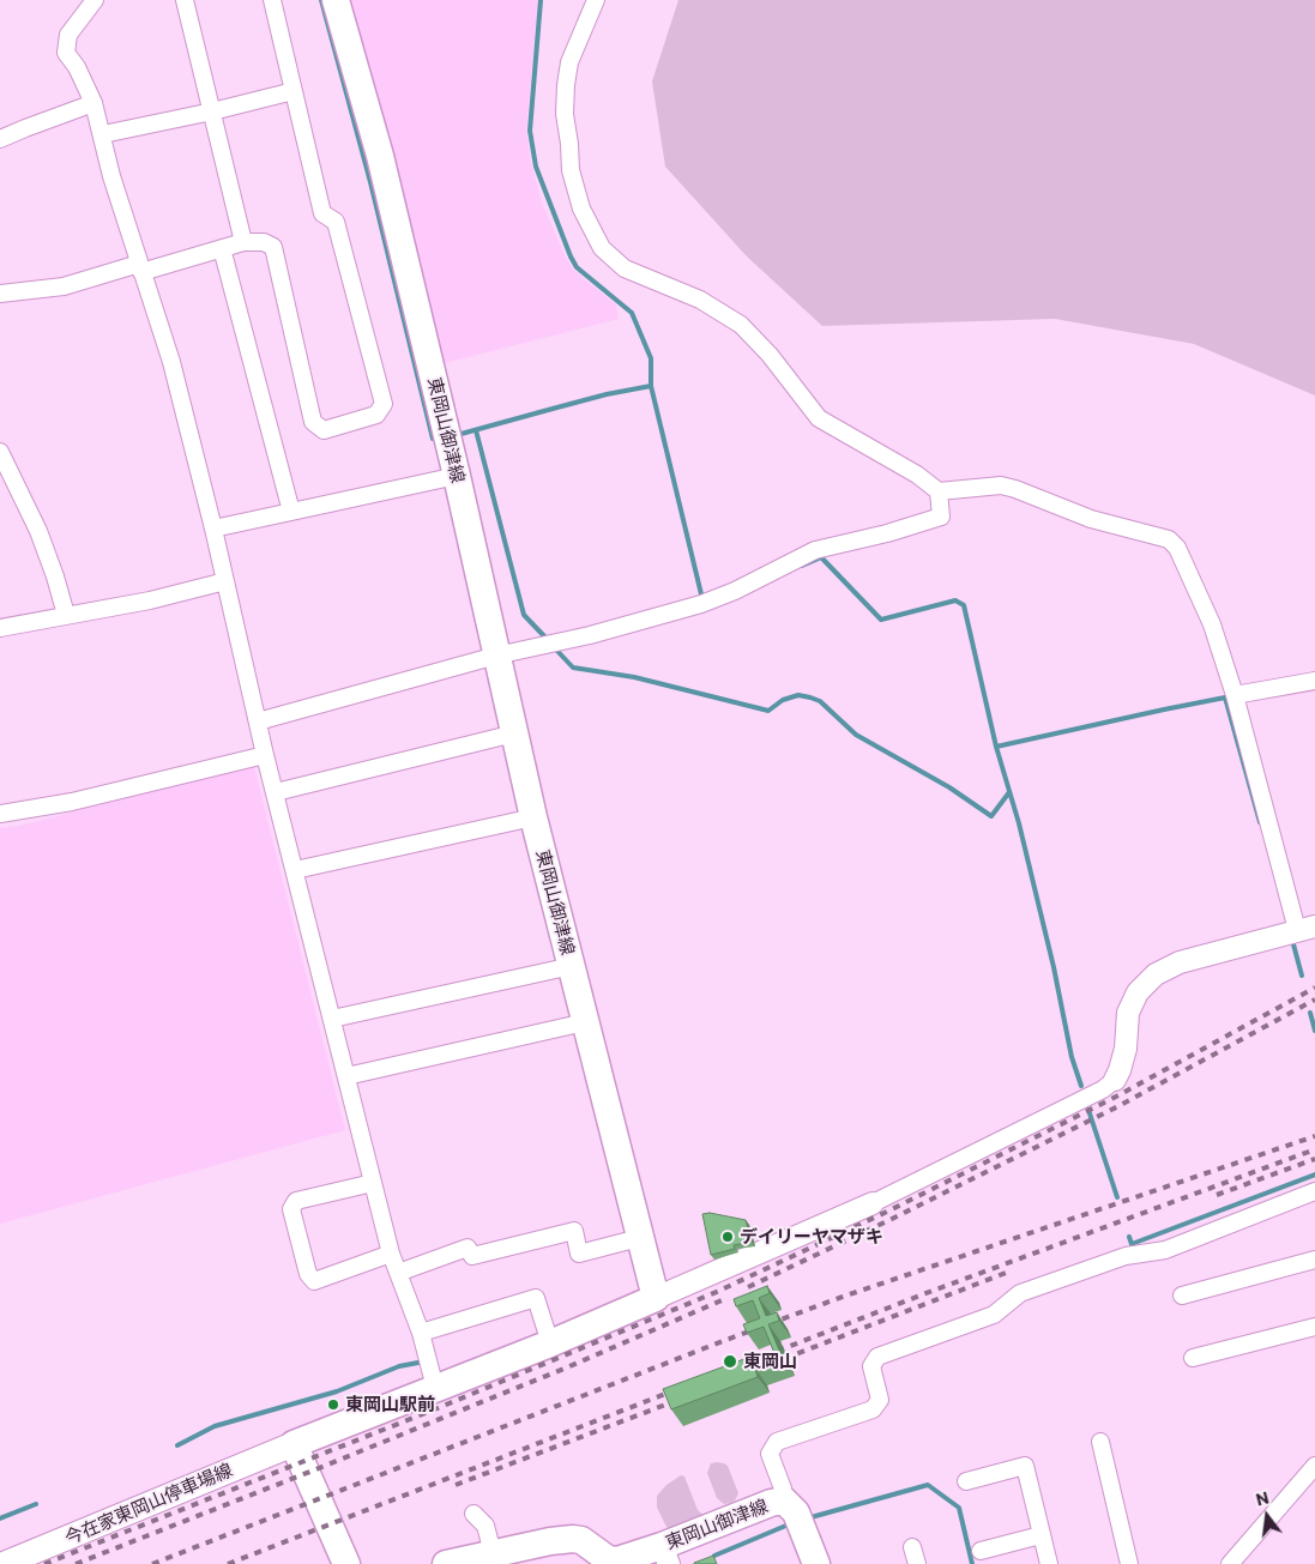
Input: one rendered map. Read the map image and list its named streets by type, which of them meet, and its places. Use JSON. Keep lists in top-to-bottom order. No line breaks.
{"streets":{"main road":["東岡山御津線","今在家東岡山停車場線"]},"places":["デイリーヤマザキ","東岡山","東岡山駅前"],"north":"top"}
